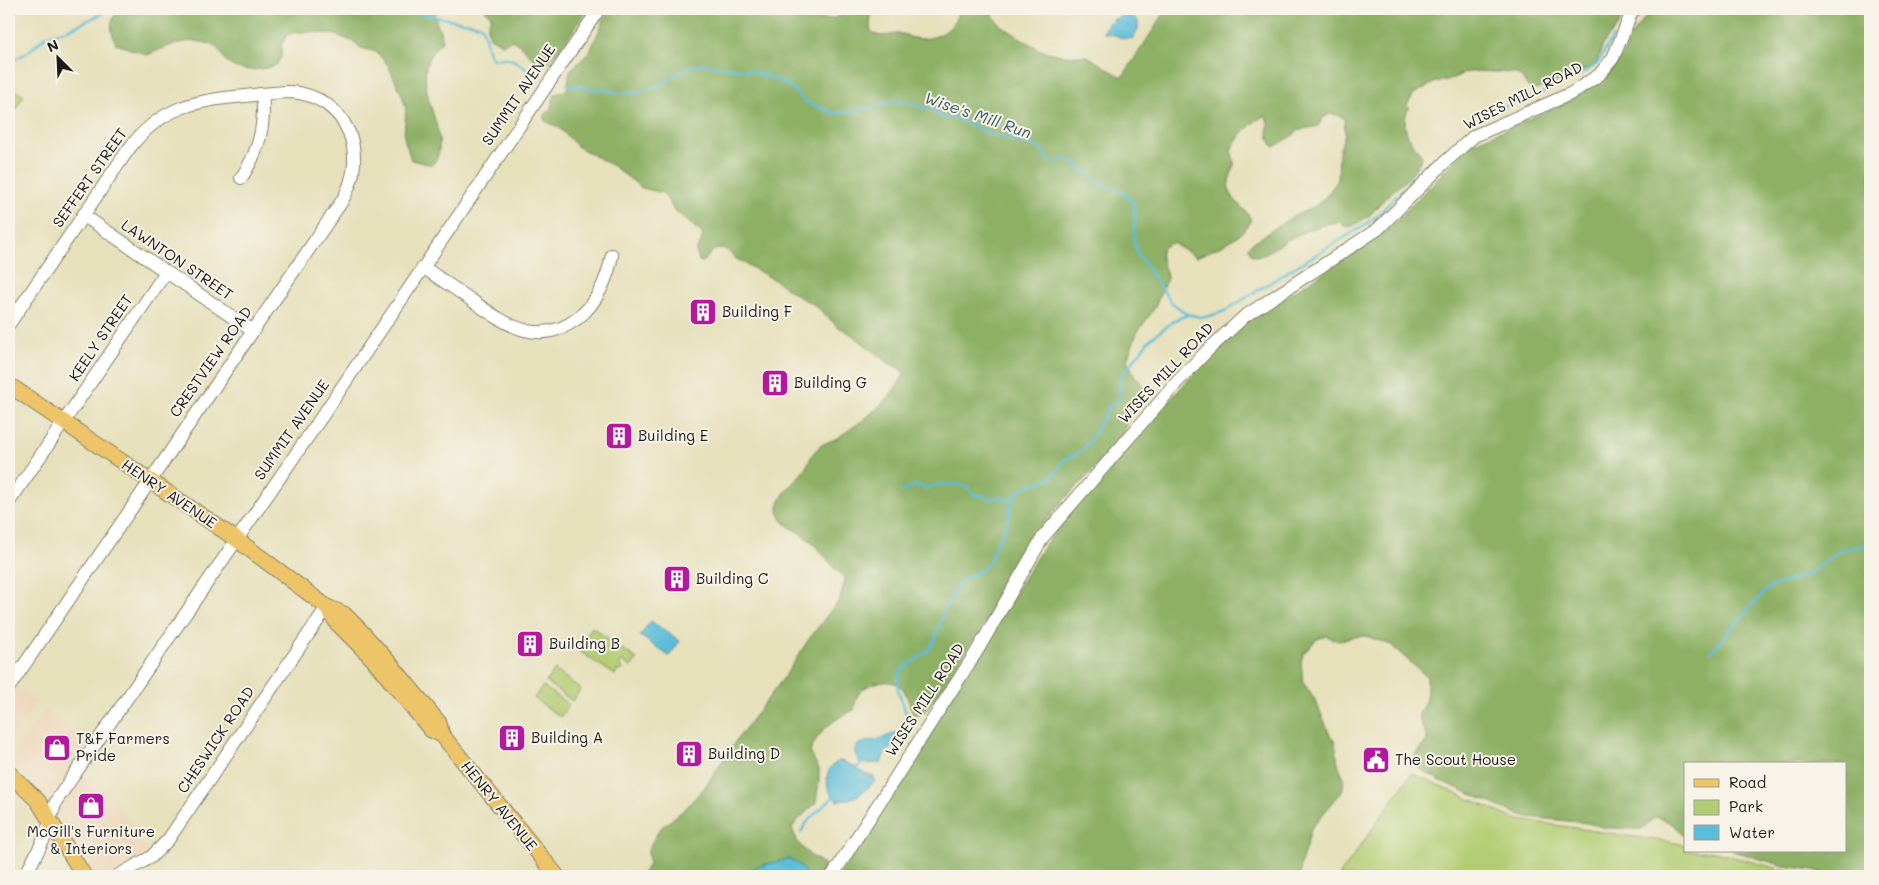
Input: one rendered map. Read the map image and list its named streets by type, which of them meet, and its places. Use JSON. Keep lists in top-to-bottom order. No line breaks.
{"streets":{"main road":["HENRY AVENUE"],"street":["SUMMIT AVENUE","WISES MILL ROAD","SEFFERT STREET","LAWNTON STREET","KEELY STREET","CRESTVIEW ROAD","CHESWICK ROAD"]},"crossings":[["SUMMIT AVENUE","HENRY AVENUE"],["SEFFERT STREET","LAWNTON STREET"],["SEFFERT STREET","CRESTVIEW ROAD"],["LAWNTON STREET","KEELY STREET"],["LAWNTON STREET","CRESTVIEW ROAD"],["KEELY STREET","HENRY AVENUE"],["CRESTVIEW ROAD","HENRY AVENUE"],["HENRY AVENUE","CHESWICK ROAD"]],"water":["Wise's Mill Run"],"places":{"building":["Building F","Building G","Building E","Building C","Building B","Building A","Building D"],"shop":["T&F Farmers Pride","McGill's Furniture & Interiors"],"public building":["The Scout House"]},"legend":["Road","Park","Water"],"north":"top left"}
